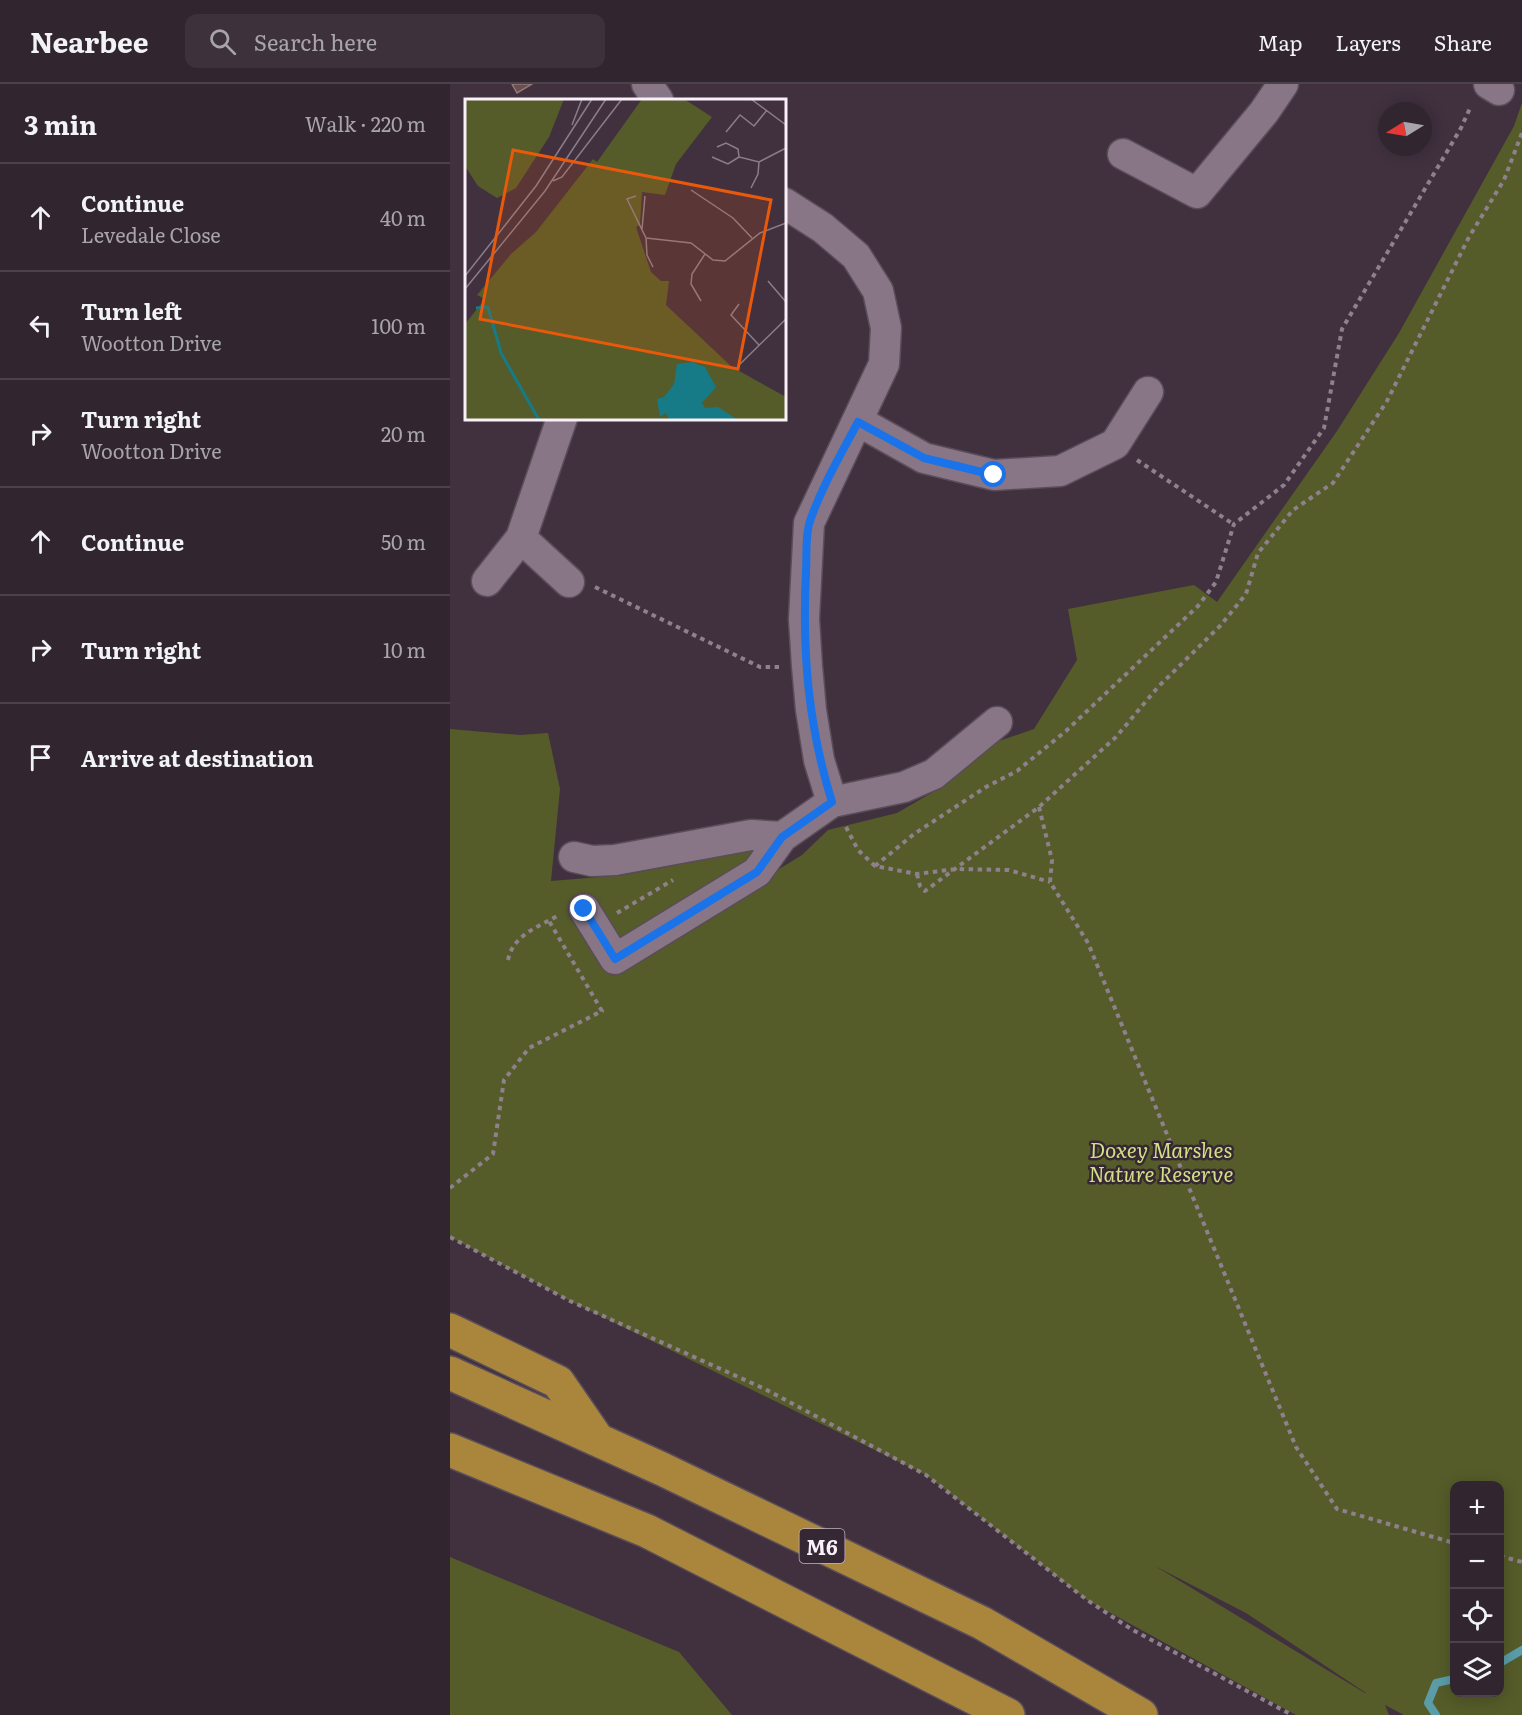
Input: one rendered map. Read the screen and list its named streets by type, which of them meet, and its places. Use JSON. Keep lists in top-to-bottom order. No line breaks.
{"streets":{"highway":["M6"]},"parks":["Doxey Marshes Nature Reserve"],"north":"left","page":{"header":"Nearbee","search":"Search here","nav":["Map","Layers","Share"],"heading":["3 min","Walk · 220 m"],"list":[["Continue","Levedale Close","40 m"],["Turn left","Wootton Drive","100 m"],["Turn right","Wootton Drive","20 m"],["Continue","50 m"],["Turn right","10 m"],"Arrive at destination"],"map_buttons":["+","−"]}}
